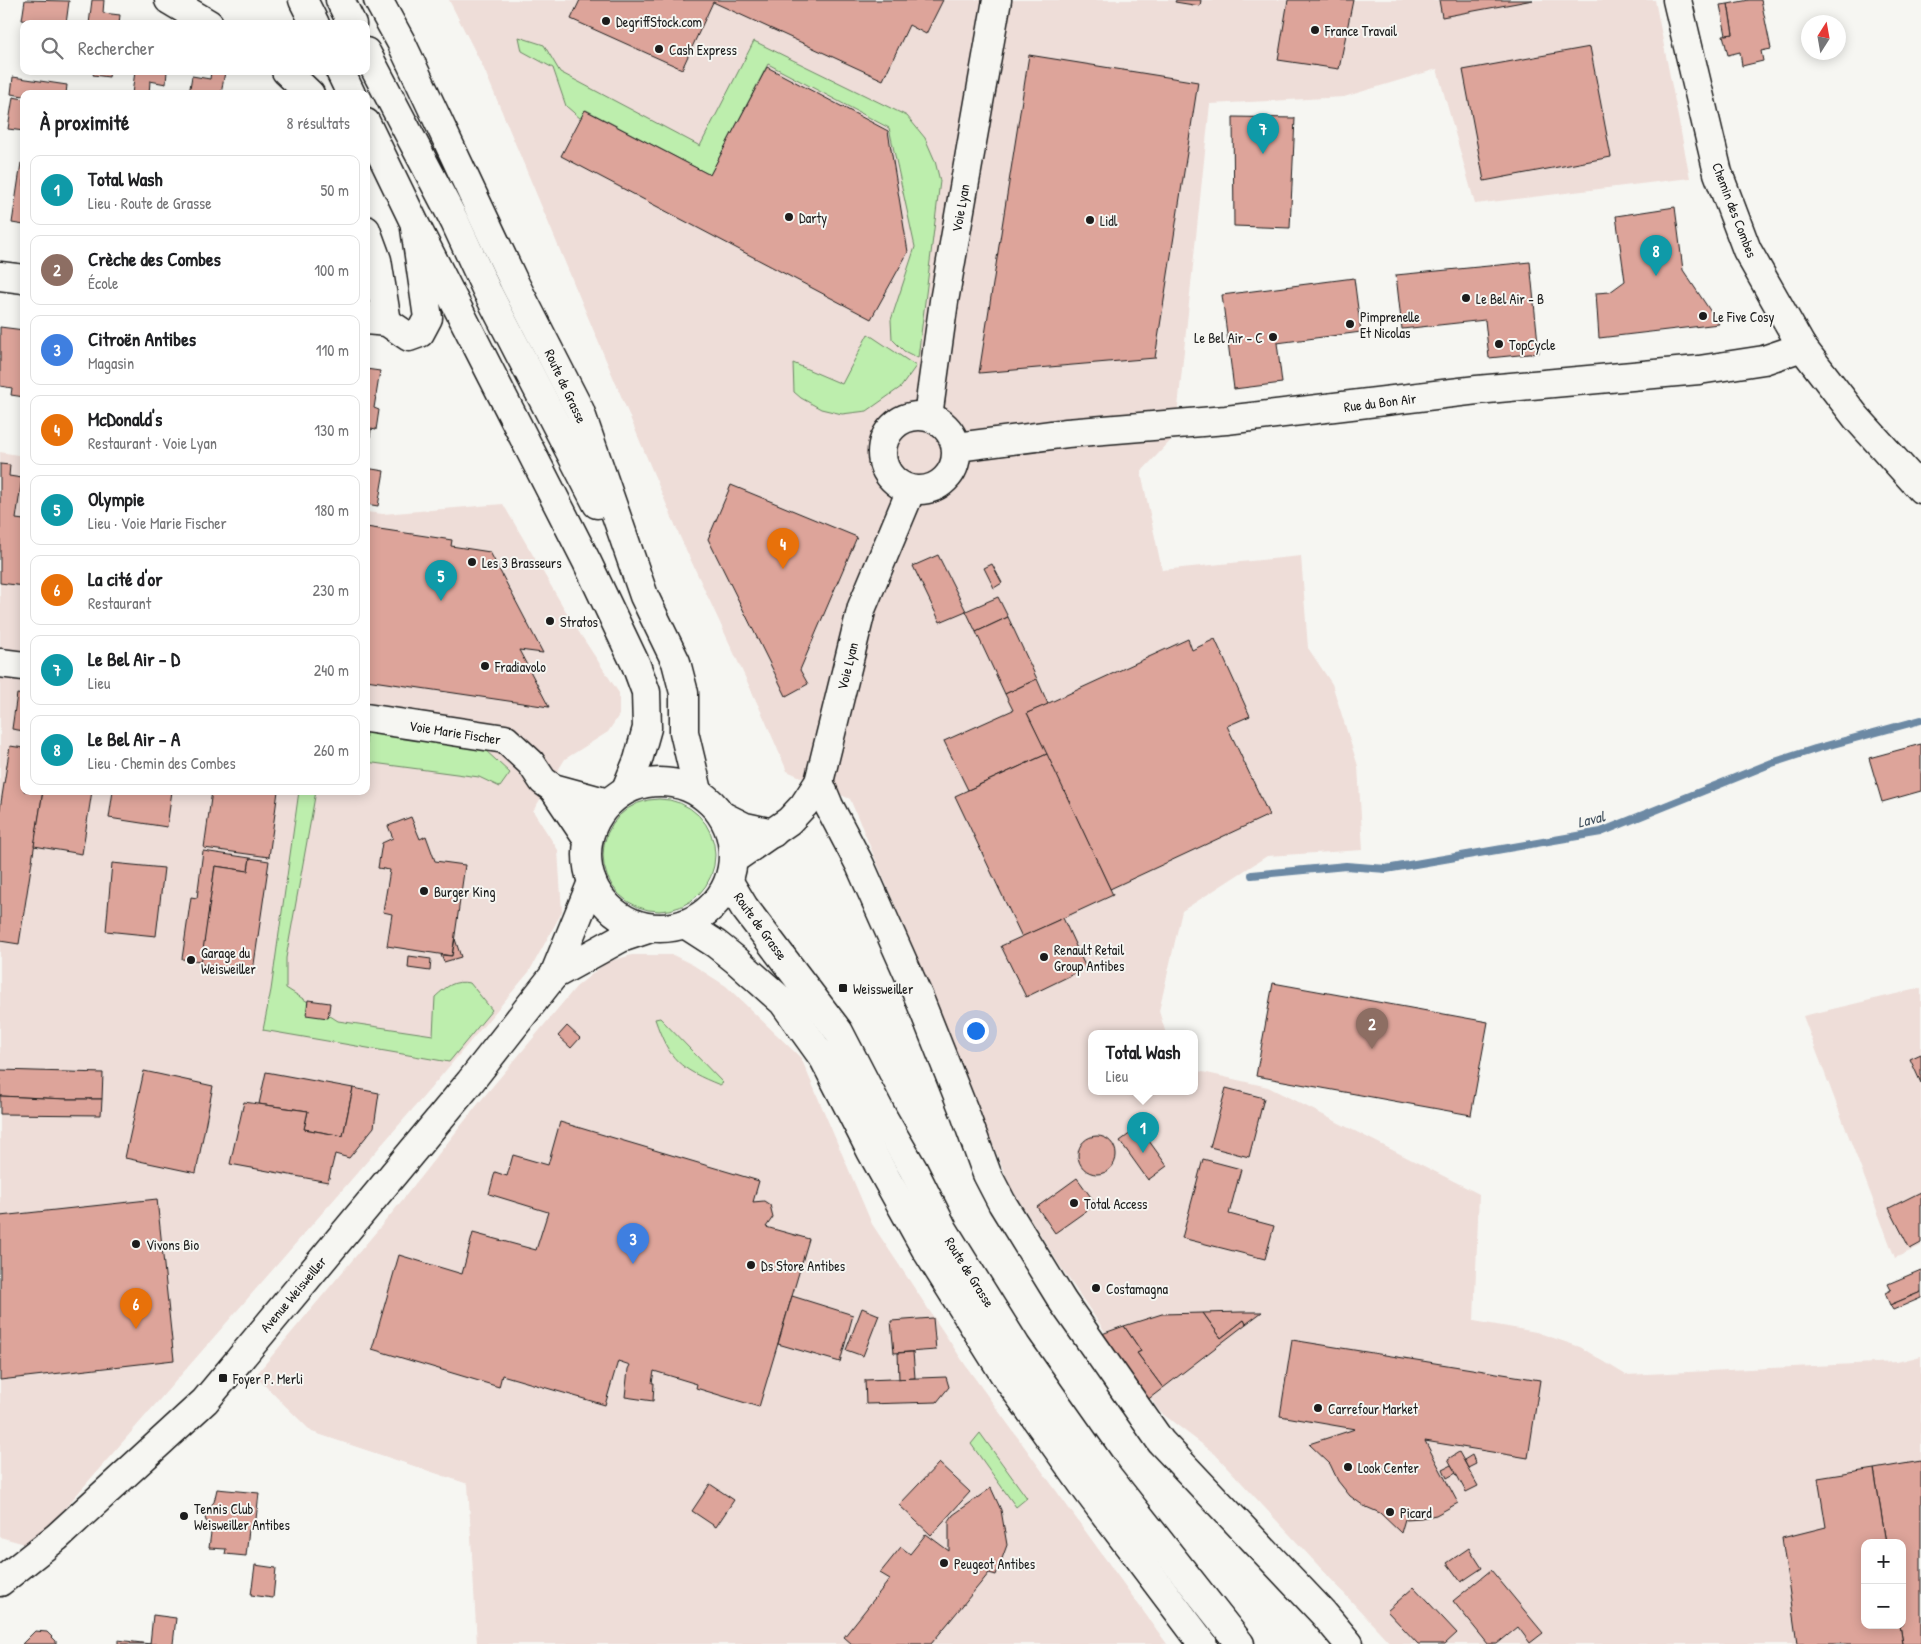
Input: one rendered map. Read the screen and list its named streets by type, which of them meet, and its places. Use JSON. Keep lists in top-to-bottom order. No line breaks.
{"streets":{"street":["Voie Lyan","Chemin des Combes","Route de Grasse","Rue du Bon Air","Voie Marie Fischer","Avenue Weisweiller"]},"crossings":[["Voie Lyan","Route de Grasse"],["Voie Lyan","Rue du Bon Air"],["Voie Lyan","Voie Marie Fischer"],["Voie Lyan","Avenue Weisweiller"],["Chemin des Combes","Rue du Bon Air"],["Route de Grasse","Voie Marie Fischer"],["Route de Grasse","Avenue Weisweiller"],["Voie Marie Fischer","Avenue Weisweiller"]],"water":["Laval"],"places":{"other":["DegriffStock.com","France Travail","Cash Express","Darty","Lidl","Le Bel Air - B","Le Five Cosy","Pimprenelle Et Nicolas","Le Bel Air - C","TopCycle","Les 3 Brasseurs","Stratos","Fradiavolo","Burger King","Renault Retail Group Antibes","Garage du Weisweiller","Total Access","Vivons Bio","Ds Store Antibes","Costamagna","Carrefour Market","Look Center","Picard","Tennis Club Weisweiller Antibes","Peugeot Antibes"],"transit":["Weissweiller","Foyer P. Merli"]},"north":"top","page":{"search":"Rechercher","heading":["À proximité","8 résultats"],"pins":["7","8","4","5","2","1","3","6"],"list":[{"mark":"1","name":"Total Wash","note":"Lieu · Route de Grasse","value":"50 m"},{"mark":"2","name":"Crèche des Combes","note":"École","value":"100 m"},{"mark":"3","name":"Citroën Antibes","note":"Magasin","value":"110 m"},{"mark":"4","name":"McDonald's","note":"Restaurant · Voie Lyan","value":"130 m"},{"mark":"5","name":"Olympie","note":"Lieu · Voie Marie Fischer","value":"180 m"},{"mark":"6","name":"La cité d'or","note":"Restaurant","value":"230 m"},{"mark":"7","name":"Le Bel Air - D","note":"Lieu","value":"240 m"},{"mark":"8","name":"Le Bel Air - A","note":"Lieu · Chemin des Combes","value":"260 m"}],"popup":["Total Wash","Lieu"],"map_buttons":["+","−"]}}
